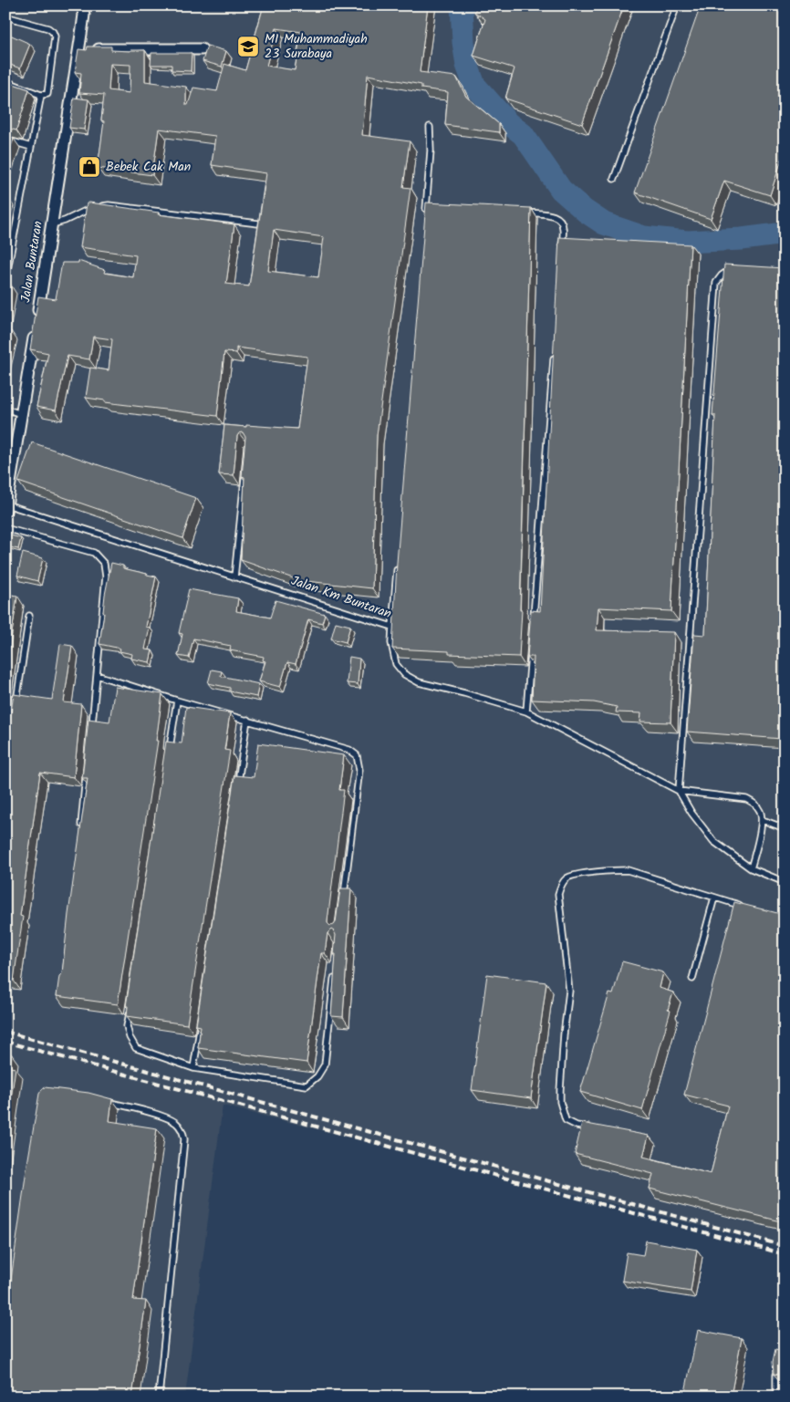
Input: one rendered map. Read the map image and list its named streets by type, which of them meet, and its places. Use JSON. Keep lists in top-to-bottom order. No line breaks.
{"streets":{"street":["Jalan Buntaran"],"lane":["Jalan Km Buntaran"]},"crossings":[["Jalan Buntaran","Jalan Km Buntaran"]],"places":{"school or university":["MI Muhammadiyah 23 Surabaya"],"shop":["Bebek Cak Man"]}}
